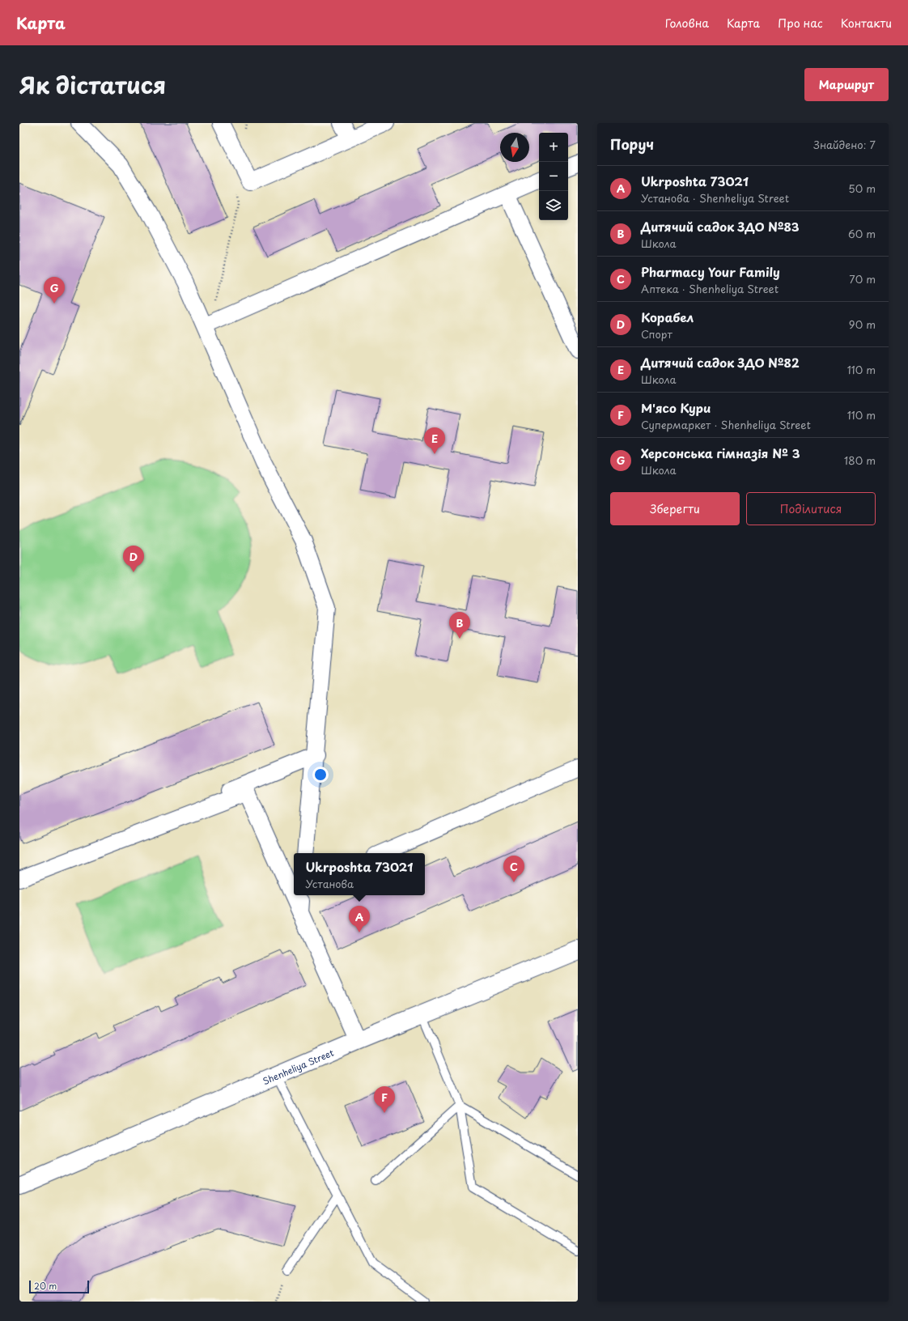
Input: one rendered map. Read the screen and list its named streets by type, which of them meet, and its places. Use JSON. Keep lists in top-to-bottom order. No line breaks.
{"streets":{"street":["Shenheliya Street"]},"scale_bar":"20 m","north":"bottom","page":{"header":"Карта","nav":["Головна","Карта","Про нас","Контакти"],"title":"Як дістатися","buttons":["Маршрут",["Зберегти","Поділитися"]],"heading":["Поруч","Знайдено: 7"],"map_buttons":["+","−"],"list":[{"mark":"A","name":"Ukrposhta 73021","note":"Установа · Shenheliya Street","value":"50 m"},{"mark":"B","name":"Дитячий садок ЗДО №83","note":"Школа","value":"60 m"},{"mark":"C","name":"Pharmacy Your Family","note":"Аптека · Shenheliya Street","value":"70 m"},{"mark":"D","name":"Корабел","note":"Спорт","value":"90 m"},{"mark":"E","name":"Дитячий садок ЗДО №82","note":"Школа","value":"110 m"},{"mark":"F","name":"М'ясо Кури","note":"Супермаркет · Shenheliya Street","value":"110 m"},{"mark":"G","name":"Херсонська гімназія № 3","note":"Школа","value":"180 m"}],"pins":["G","E","D","B","C","A","F"],"popup":["Ukrposhta 73021","Установа"],"scale":"20 m"}}
